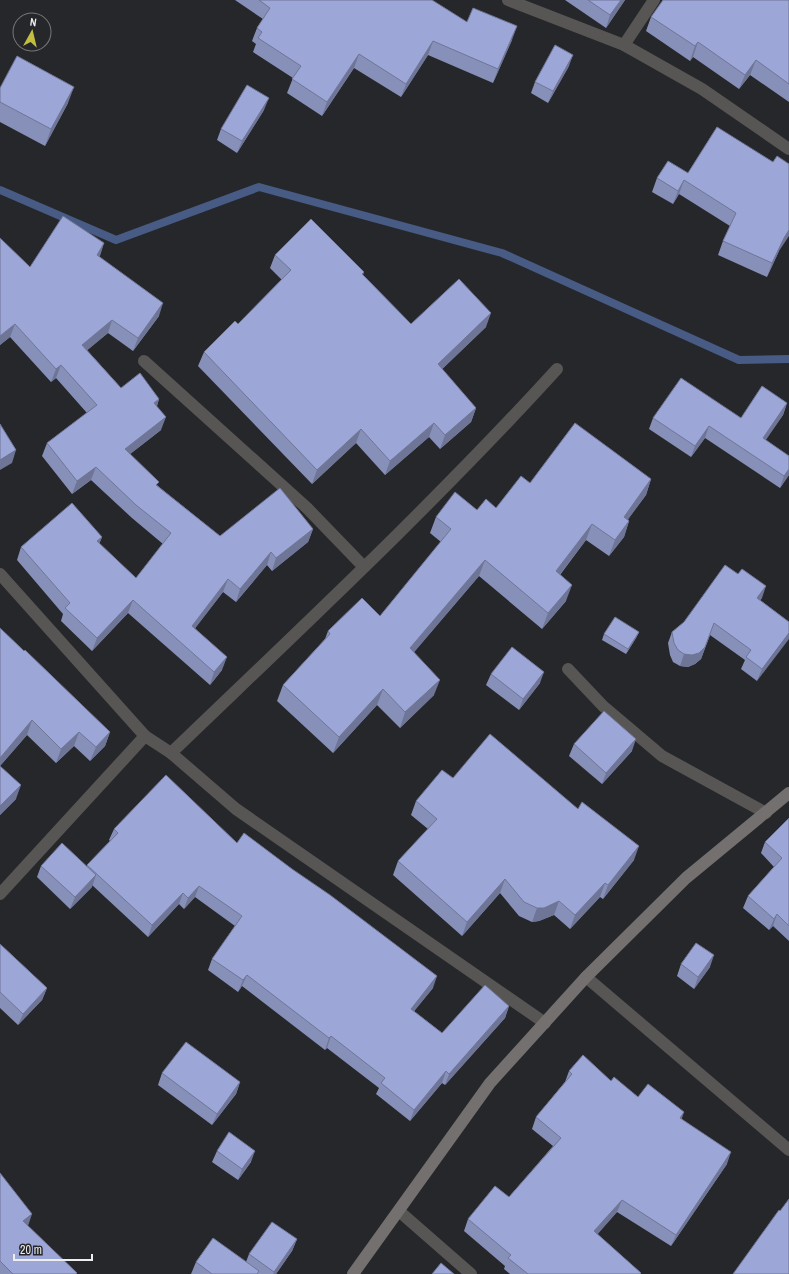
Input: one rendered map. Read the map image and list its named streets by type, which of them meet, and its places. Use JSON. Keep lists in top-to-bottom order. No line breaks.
{"scale_bar":"20 m","north":"top"}
